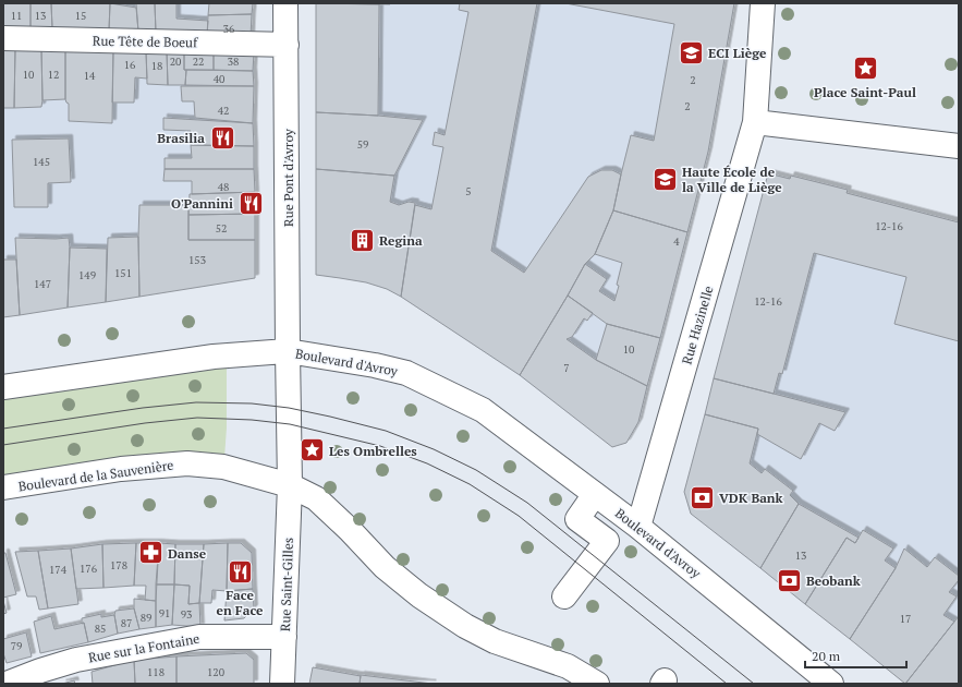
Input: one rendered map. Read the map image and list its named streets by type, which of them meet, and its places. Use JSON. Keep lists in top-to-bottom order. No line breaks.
{"streets":{"street":["Rue Tête de Boeuf","Rue Pont d'Avroy","Rue Hazinelle","Boulevard d'Avroy","Boulevard de la Sauvenière","Rue Saint-Gilles","Rue sur la Fontaine"]},"crossings":[["Rue Tête de Boeuf","Rue Pont d'Avroy"],["Rue Pont d'Avroy","Boulevard d'Avroy"],["Rue Hazinelle","Boulevard d'Avroy"],["Boulevard d'Avroy","Boulevard de la Sauvenière"],["Boulevard d'Avroy","Rue Saint-Gilles"],["Boulevard de la Sauvenière","Rue Saint-Gilles"],["Rue Saint-Gilles","Rue sur la Fontaine"]],"places":{"school or university":["ECI Liège","Haute École de la Ville de Liège"],"place":["Place Saint-Paul","Les Ombrelles"],"restaurant":["Brasilia","O'Pannini","Face en Face"],"building":["Regina"],"bank":["VDK Bank","Beobank"],"pharmacy":["Danse"]},"house_numbers":["11","13","15","36","20","22","38","16","18","10","12","14","40","2","2","42","59","145","48","5","12-16","52","4","153","151","149","147","12-16","10","7","13","178","176","174","91","93","89","17","87","85","79","118","120"],"scale_bar":"20 m"}
